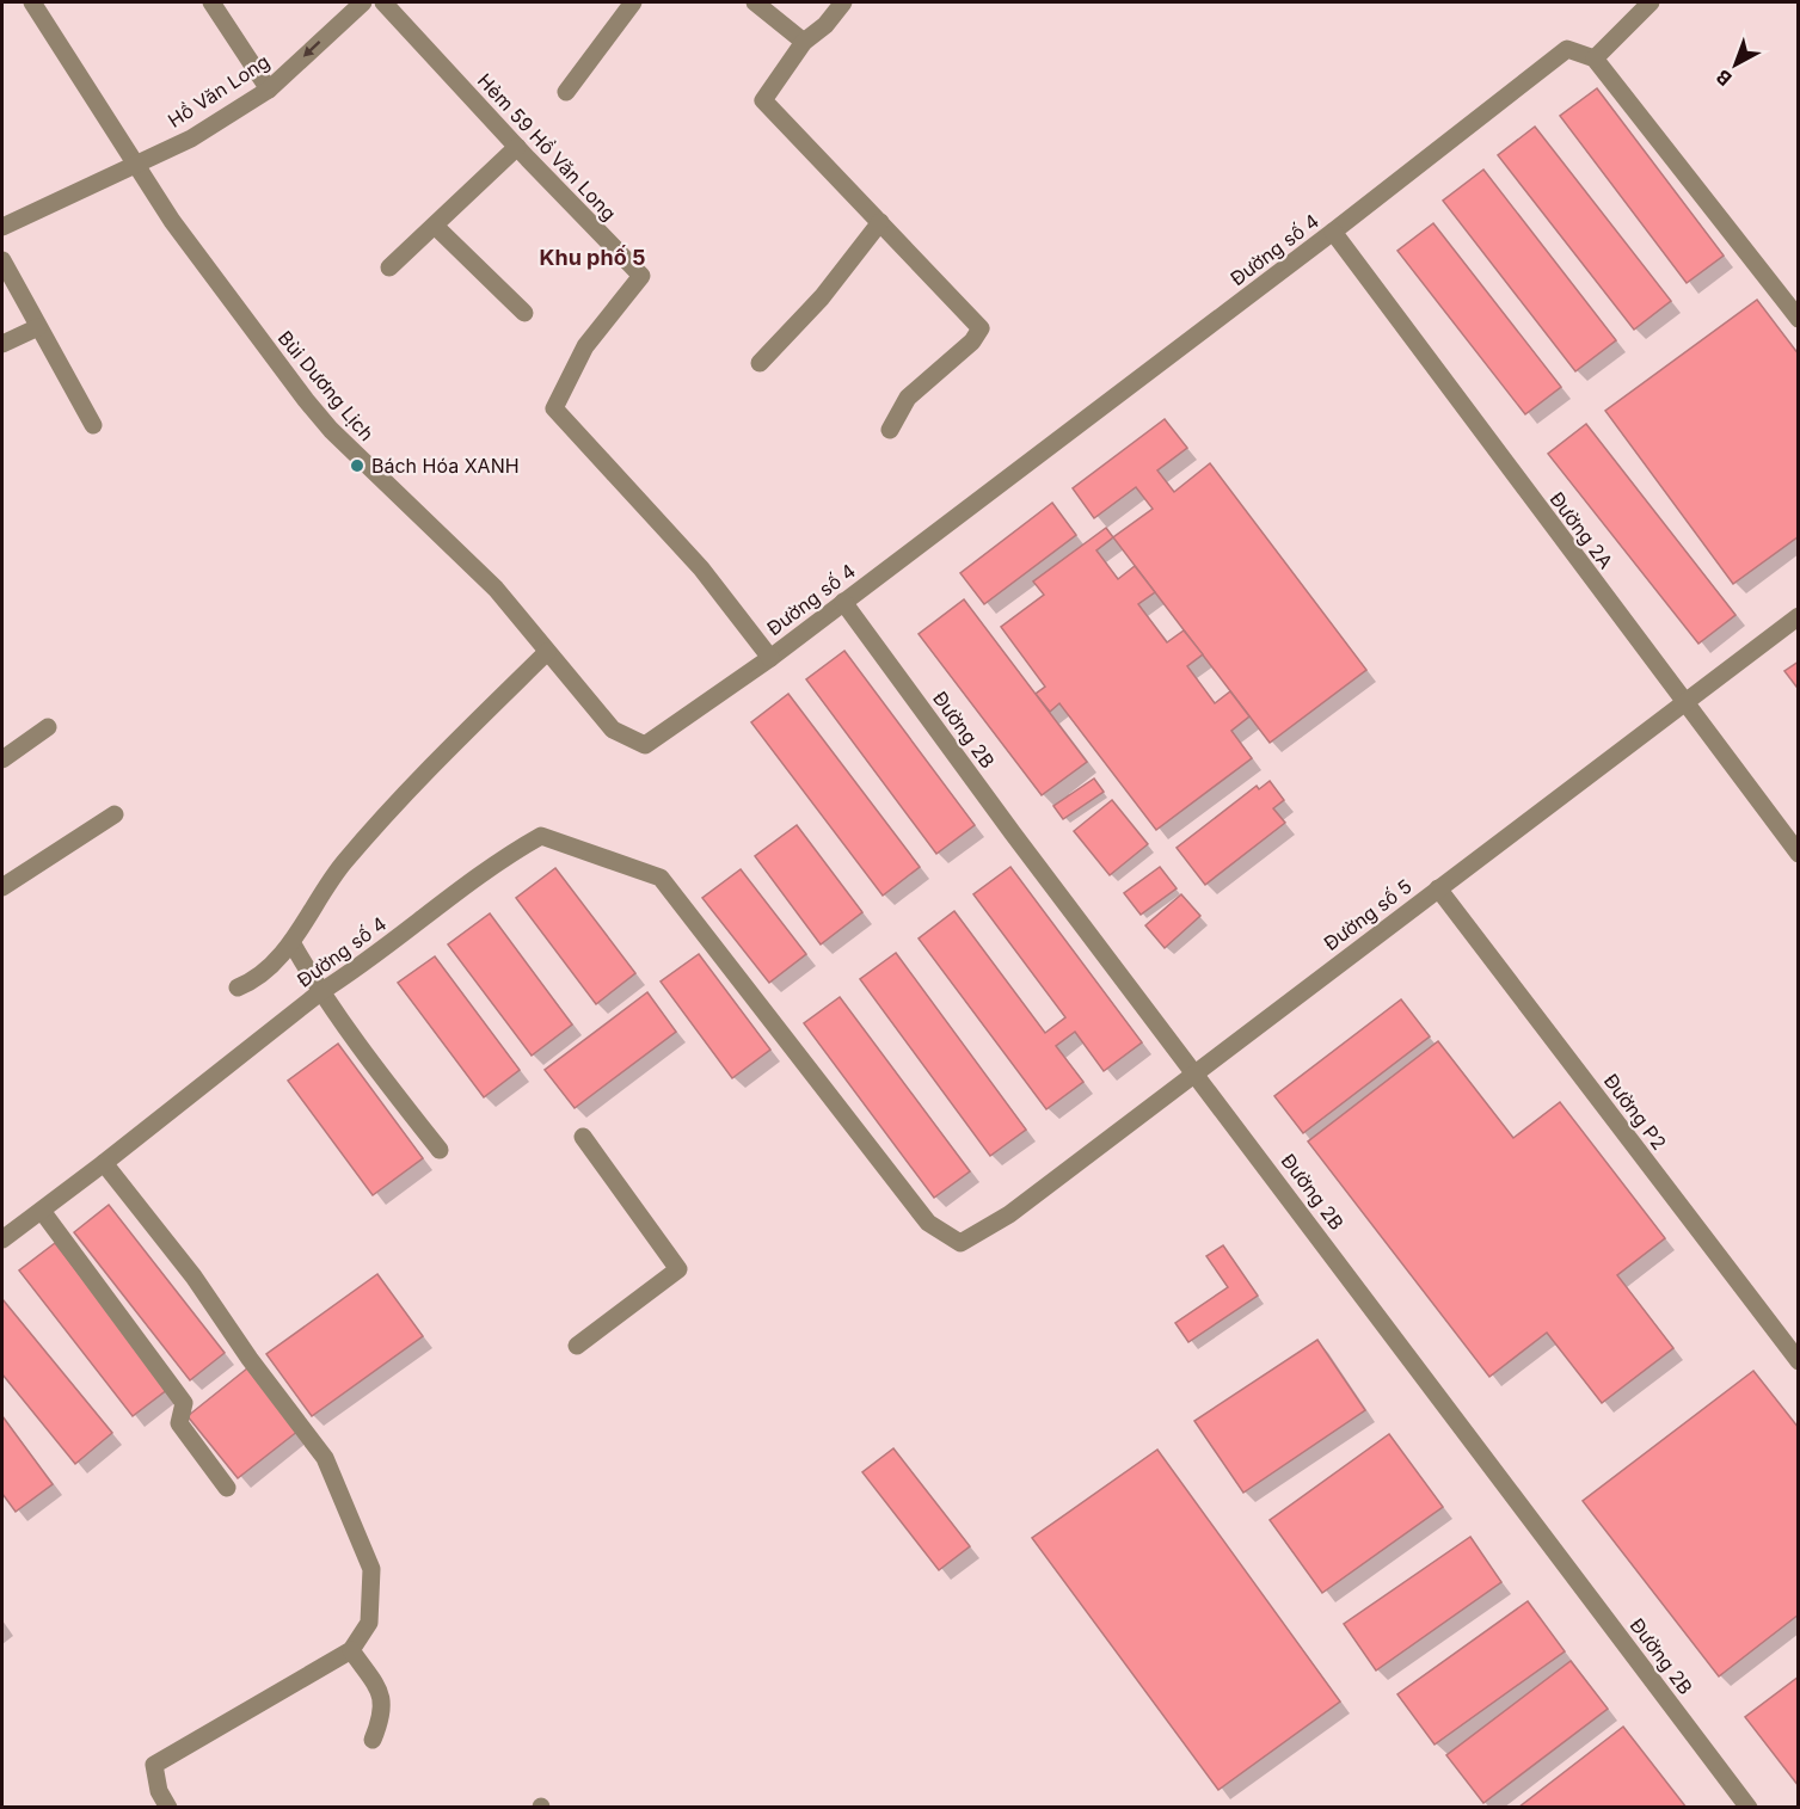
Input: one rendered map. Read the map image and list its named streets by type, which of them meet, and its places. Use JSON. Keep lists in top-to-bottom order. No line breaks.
{"streets":{"street":["Hồ Văn Long","Hẻm 59 Hồ Văn Long","Đường số 4","Bùi Dương Lịch","Đường 2A","Đường 2B","Đường số 5","Đường P2"]},"crossings":[["Hồ Văn Long","Bùi Dương Lịch"],["Hẻm 59 Hồ Văn Long","Đường số 4"],["Đường số 4","Bùi Dương Lịch"],["Đường số 4","Đường 2A"],["Đường số 4","Đường 2B"],["Đường số 4","Đường số 5"],["Đường 2A","Đường số 5"],["Đường 2B","Đường số 5"],["Đường số 5","Đường P2"]],"districts":["Khu phố 5"],"places":["Bách Hóa XANH"],"north":"bottom left"}
